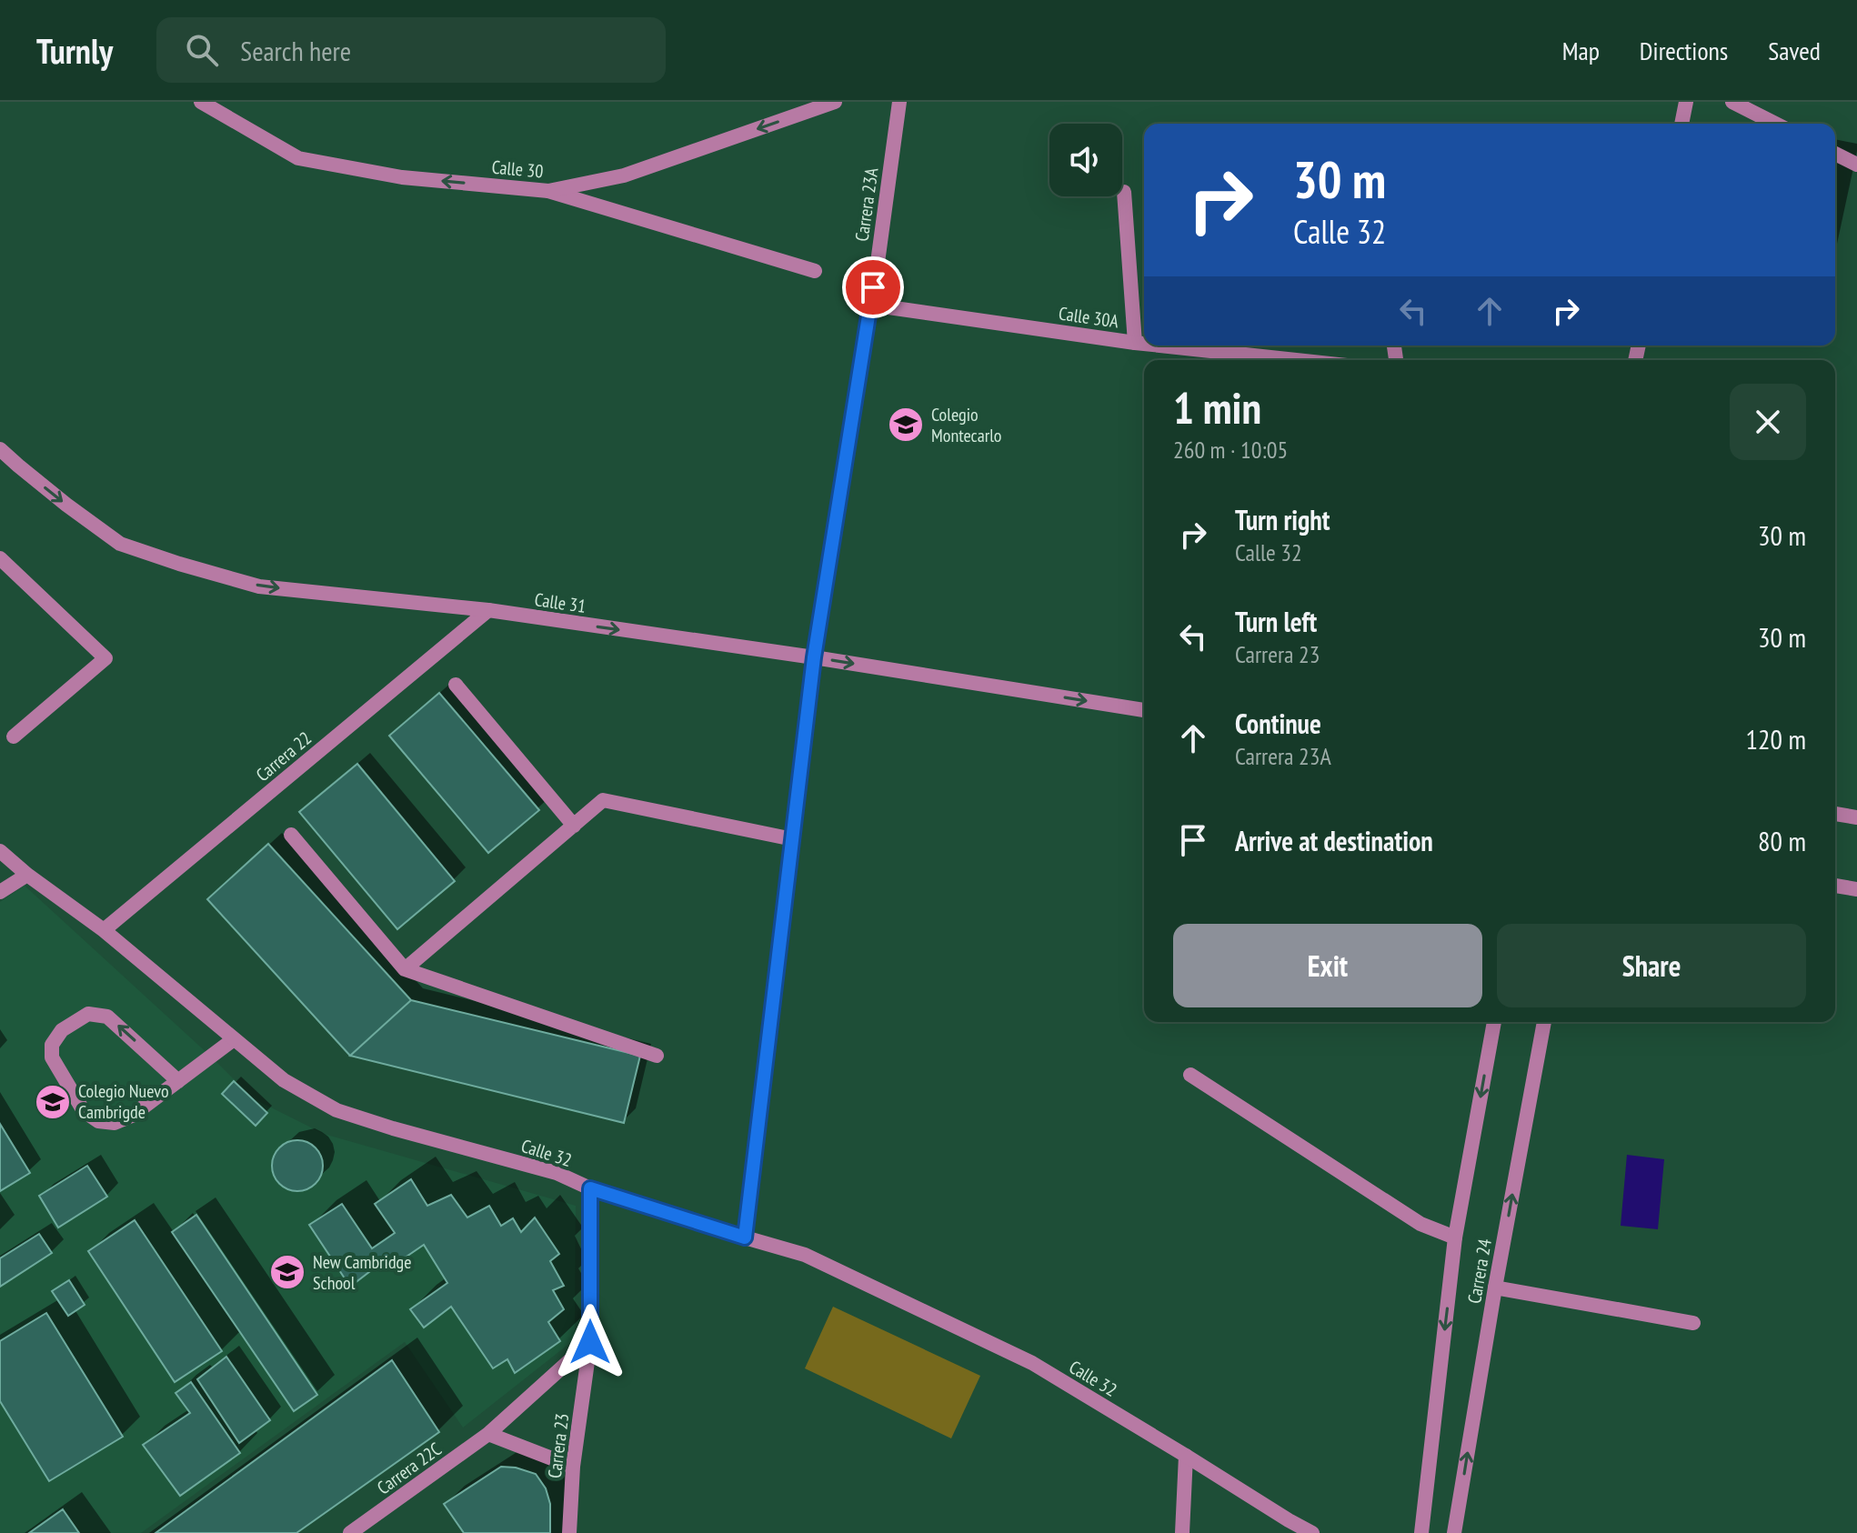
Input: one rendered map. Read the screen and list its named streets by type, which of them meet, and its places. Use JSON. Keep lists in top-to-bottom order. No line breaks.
{"streets":{"street":["Calle 30","Carrera 23A","Calle 30A","Calle 31","Carrera 22","Calle 32","Carrera 24","Carrera 23","Carrera 22C"]},"crossings":[["Carrera 23A","Calle 30A"],["Carrera 23A","Calle 31"],["Calle 31","Carrera 22"],["Carrera 22","Calle 32"],["Calle 32","Carrera 23"],["Carrera 23","Carrera 22C"]],"one_way":["Calle 31"],"places":{"school or university":["Colegio Montecarlo","Colegio Nuevo Cambrigde","New Cambridge School"]},"page":{"header":"Turnly","search":"Search here","nav":["Map","Directions","Saved"],"turn":["30 m","Calle 32"],"heading":["1 min","260 m · 10:05"],"list":[{"name":"Turn right","note":"Calle 32","value":"30 m"},{"name":"Turn left","note":"Carrera 23","value":"30 m"},{"name":"Continue","note":"Carrera 23A","value":"120 m"},{"name":"Arrive at destination","value":"80 m"}],"buttons":["Exit","Share"]}}
